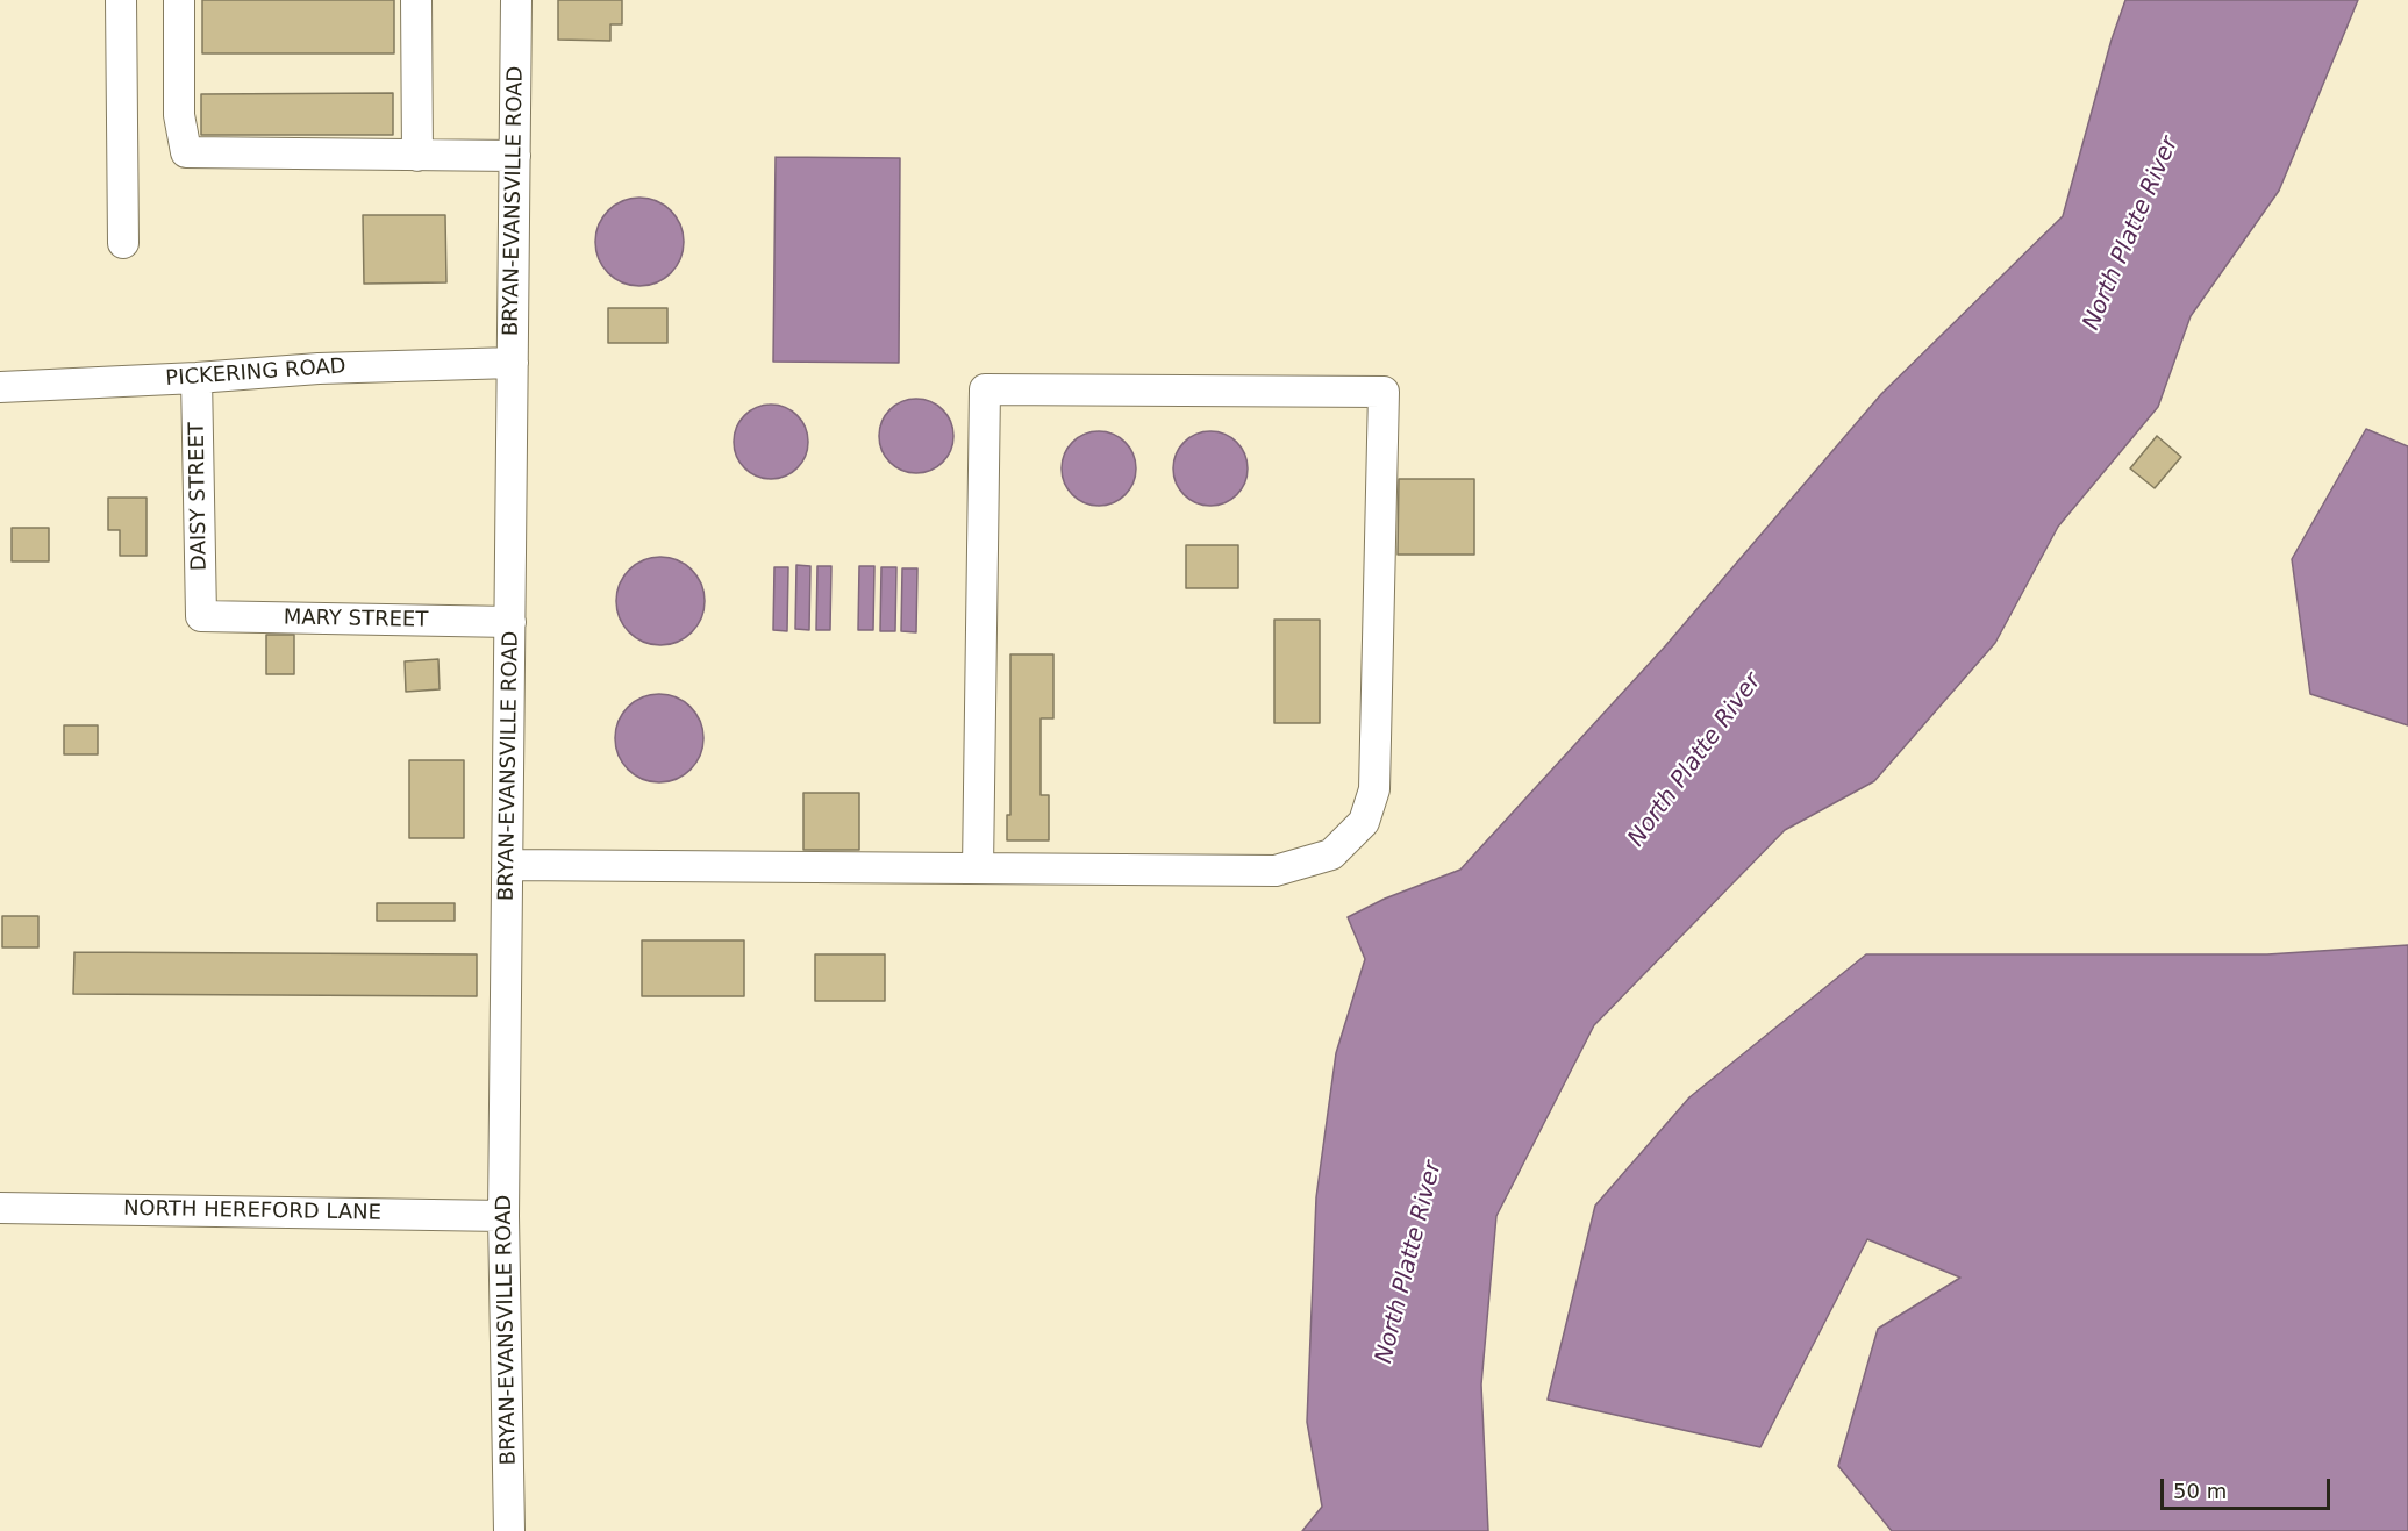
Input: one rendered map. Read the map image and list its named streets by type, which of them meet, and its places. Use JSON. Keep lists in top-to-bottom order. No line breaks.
{"streets":{"street":["BRYAN-EVANSVILLE ROAD","PICKERING ROAD","DAISY STREET","MARY STREET","NORTH HEREFORD LANE"]},"crossings":[["BRYAN-EVANSVILLE ROAD","PICKERING ROAD"],["BRYAN-EVANSVILLE ROAD","MARY STREET"],["BRYAN-EVANSVILLE ROAD","NORTH HEREFORD LANE"],["PICKERING ROAD","DAISY STREET"],["DAISY STREET","MARY STREET"]],"water":["North Platte River"],"scale_bar":"50 m"}
